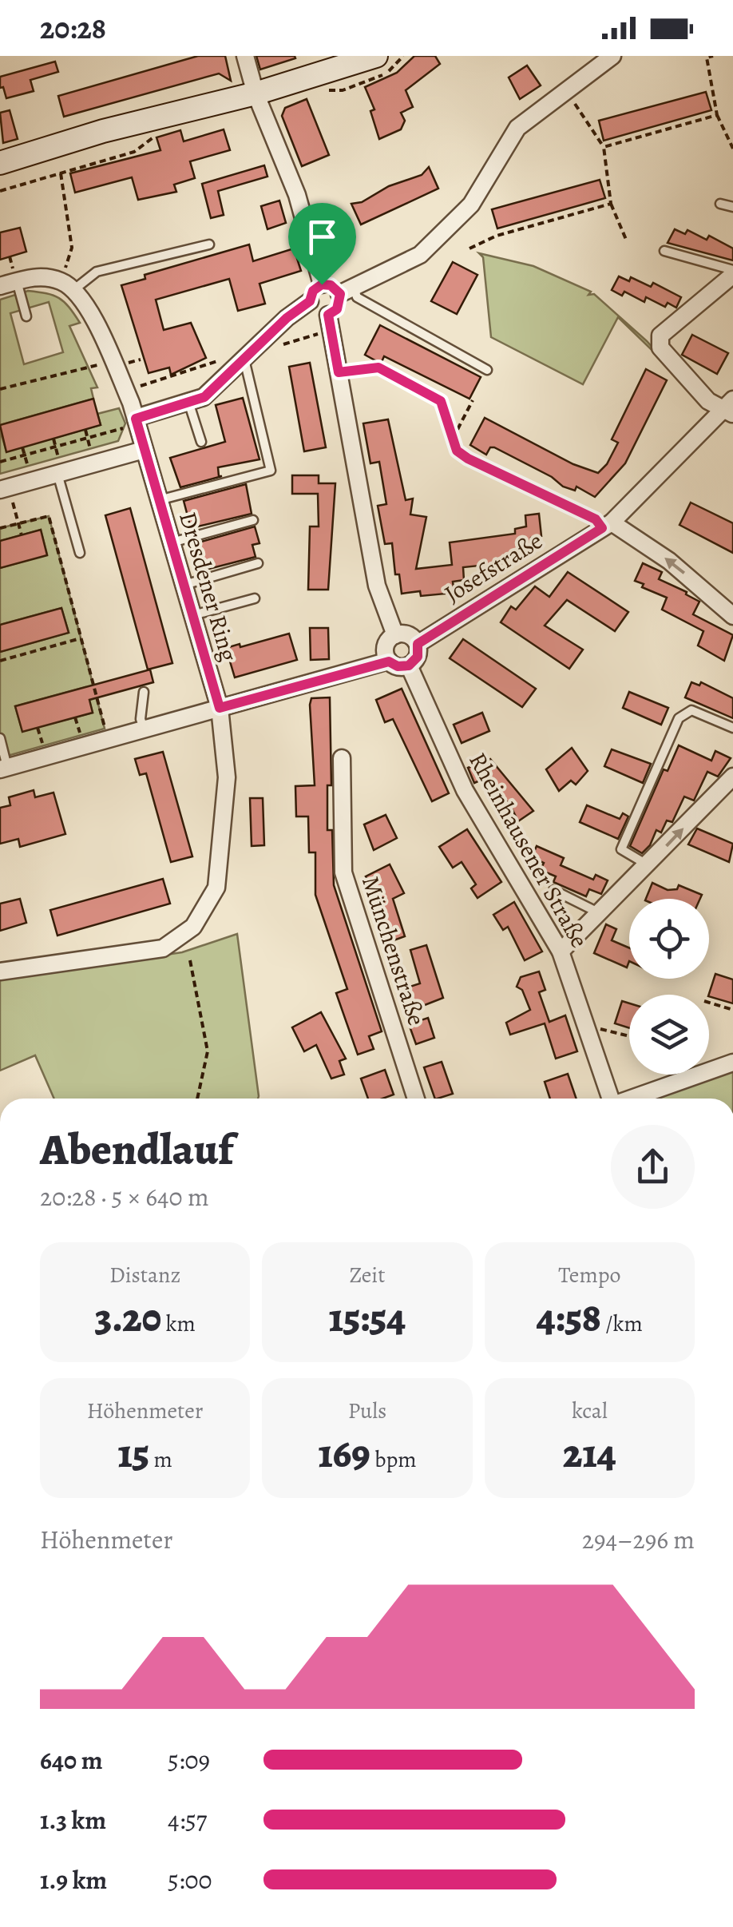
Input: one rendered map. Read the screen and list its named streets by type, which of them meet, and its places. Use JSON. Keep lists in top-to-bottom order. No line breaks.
{"streets":{"street":["Josefstraße","Dresdener Ring","Rheinhausener Straße","Münchenstraße"]},"crossings":[["Josefstraße","Rheinhausener Straße"]],"page":{"status":"20:28","heading":["Abendlauf","20:28 · 5 × 640 m"],"stats":[["Distanz","3.20 km"],["Zeit","15:54"],["Tempo","4:58 /km"],["Höhenmeter","15 m"],["Puls","169 bpm"],["kcal","214"]],"chart":["Höhenmeter","294–296 m"],"list":[{"name":"640 m","note":"5:09"},{"name":"1.3 km","note":"4:57"},{"name":"1.9 km","note":"5:00"}]}}
